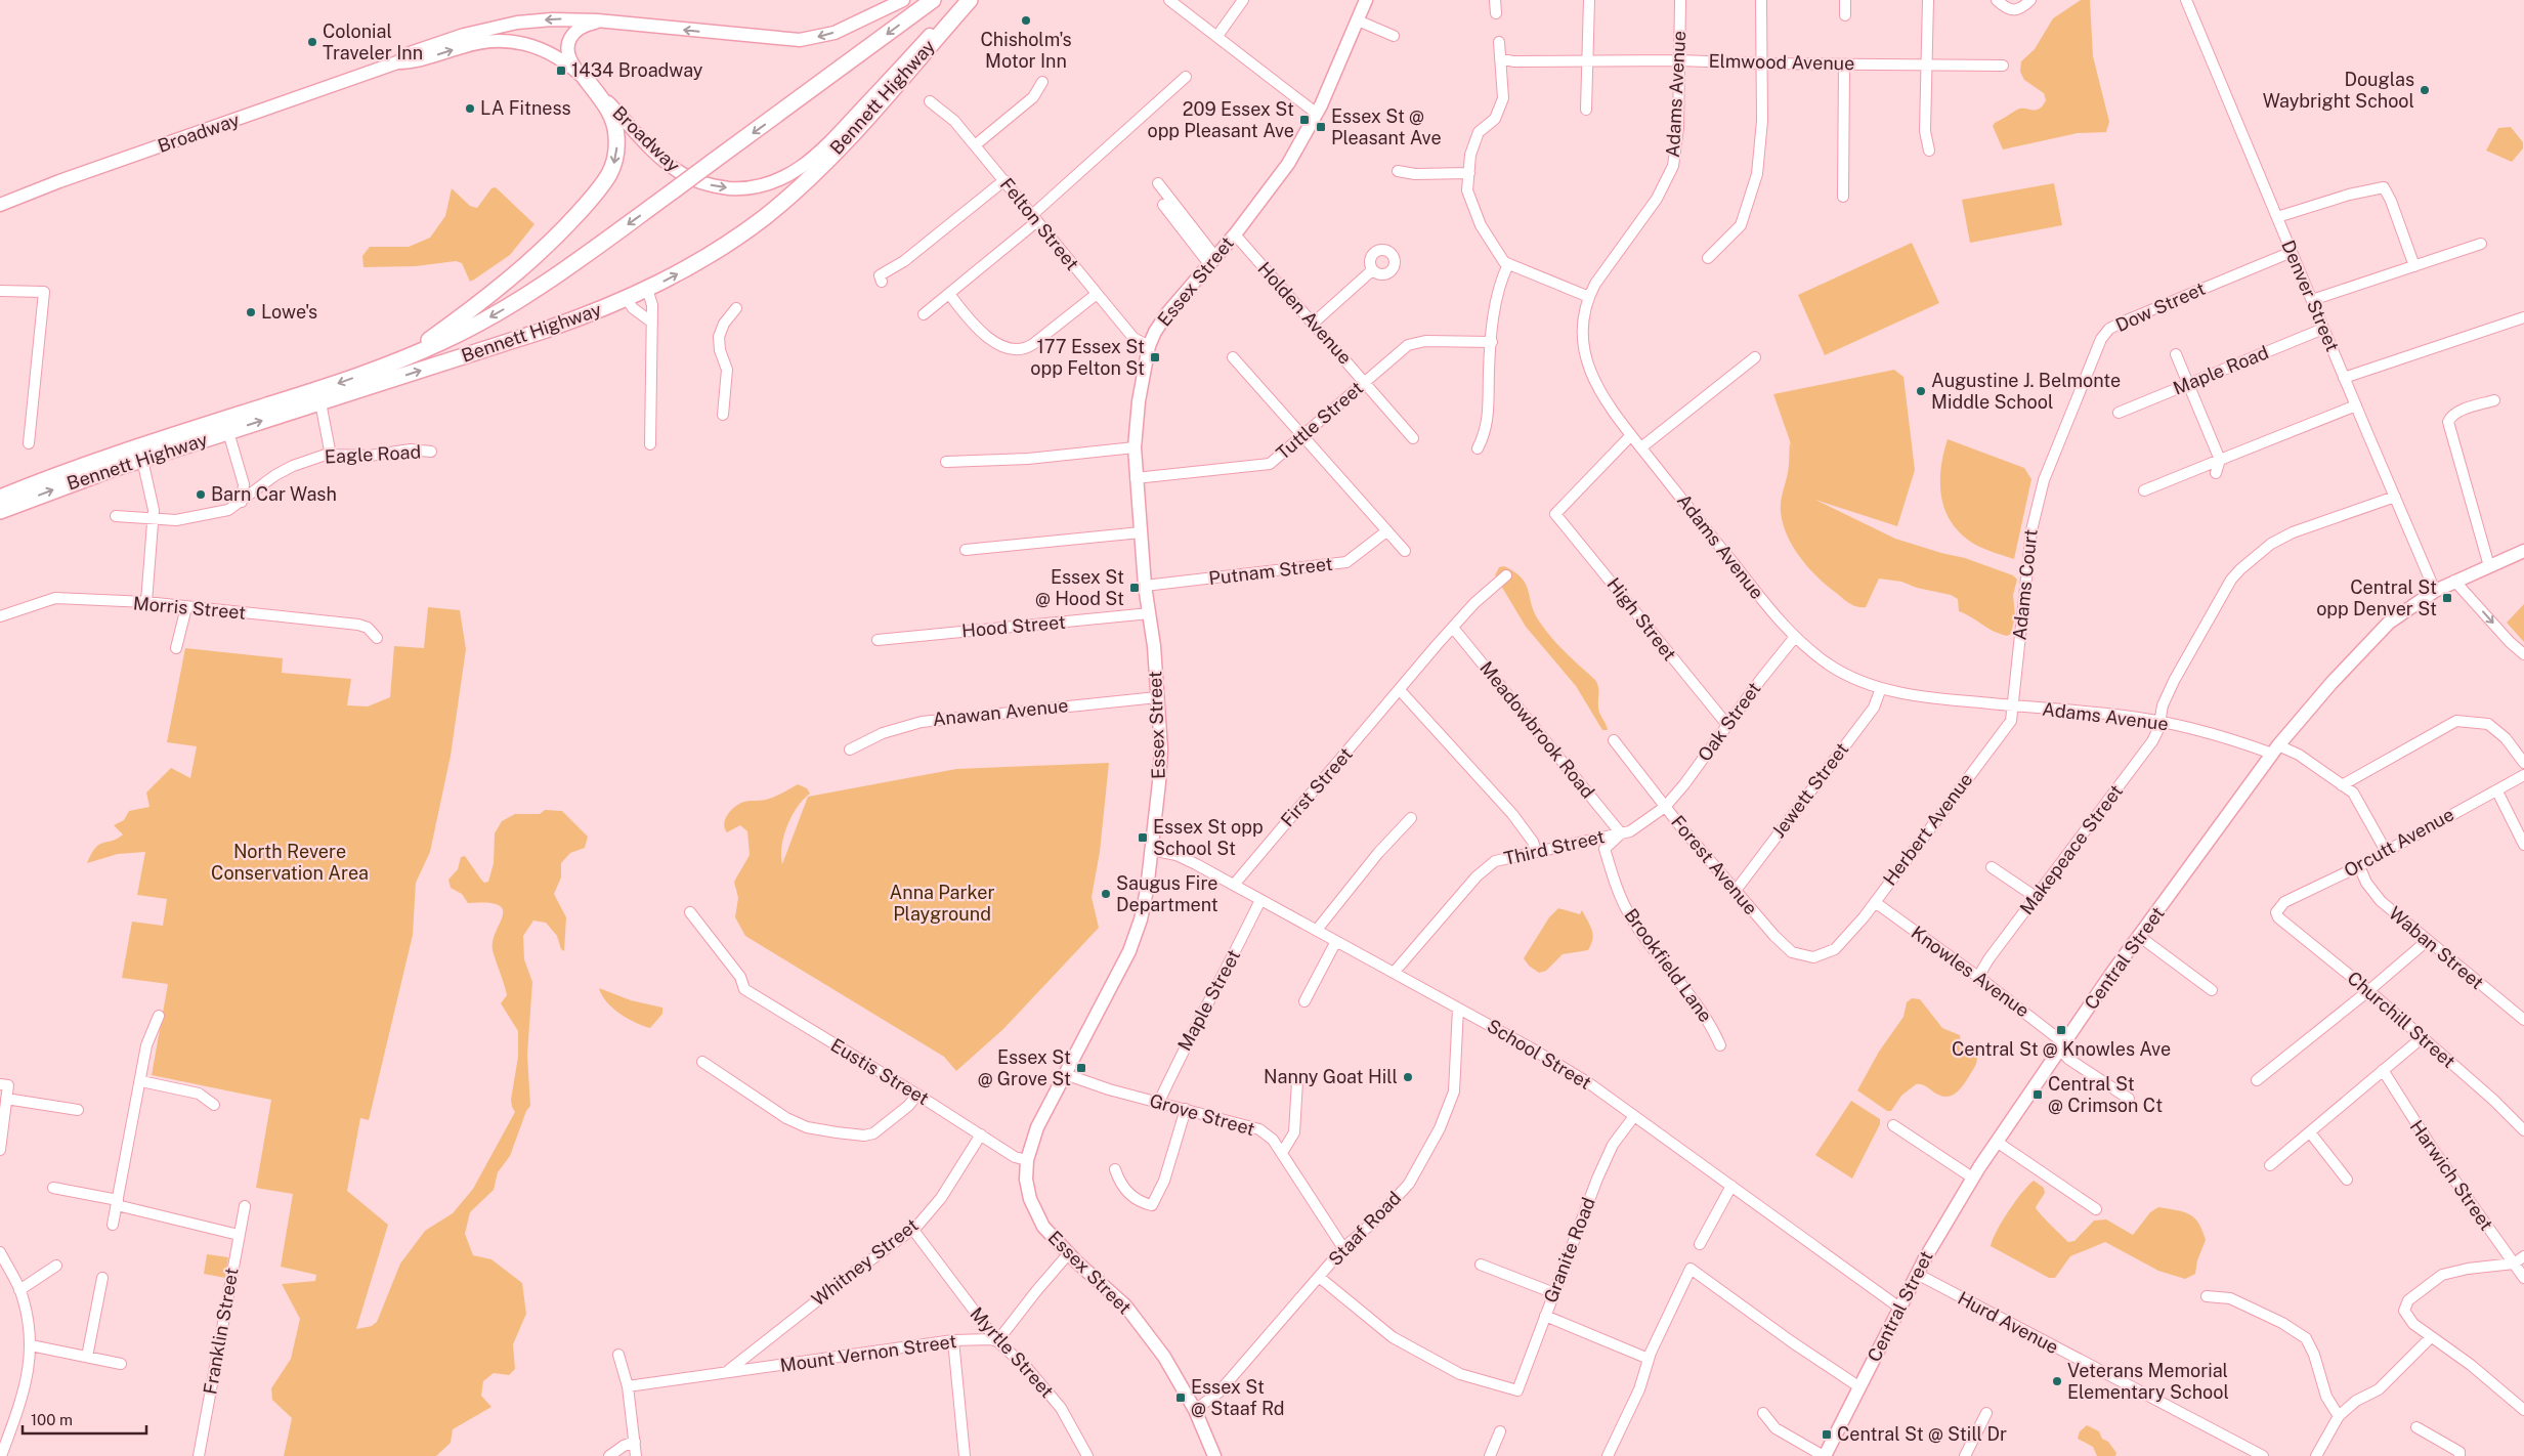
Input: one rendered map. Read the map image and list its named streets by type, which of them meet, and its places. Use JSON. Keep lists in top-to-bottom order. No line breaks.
{"streets":{"highway":["Bennett Highway"],"main road":["Broadway","Essex Street","Central Street"],"street":["Elmwood Avenue","Adams Avenue","Felton Street","Denver Street","Dow Street","Holden Avenue","Maple Road","Tuttle Street","Eagle Road","Putnam Street","Adams Court","Morris Street","High Street","Hood Street","Anawan Avenue","Oak Street","Meadowbrook Road","First Street","Jewett Street","Herbert Avenue","Orcutt Avenue","Third Street","Makepeace Street","Forest Avenue","Waban Street","Brookfield Lane","Knowles Avenue","Maple Street","Churchill Street","School Street","Eustis Street","Grove Street","Harwich Street","Staaf Road","Granite Road","Whitney Street","Hurd Avenue","Franklin Street","Myrtle Street","Mount Vernon Street"]},"crossings":[["Elmwood Avenue","Adams Avenue"],["Adams Avenue","Adams Court"],["Adams Avenue","High Street"],["Adams Avenue","Oak Street"],["Adams Avenue","Jewett Street"],["Adams Avenue","Herbert Avenue"],["Adams Avenue","Orcutt Avenue"],["Adams Avenue","Makepeace Street"],["Adams Avenue","Central Street"],["Bennett Highway","Broadway"],["Felton Street","Essex Street"],["Essex Street","Holden Avenue"],["Essex Street","Tuttle Street"],["Essex Street","Putnam Street"],["Essex Street","Hood Street"],["Essex Street","Anawan Avenue"],["Essex Street","School Street"],["Essex Street","Eustis Street"],["Essex Street","Grove Street"],["Essex Street","Staaf Road"],["Denver Street","Dow Street"],["Denver Street","Maple Road"],["Denver Street","Makepeace Street"],["Denver Street","Central Street"],["Dow Street","Adams Court"],["Holden Avenue","Tuttle Street"],["Adams Court","Herbert Avenue"],["High Street","Oak Street"],["Oak Street","Third Street"],["Oak Street","Forest Avenue"],["Meadowbrook Road","First Street"],["Meadowbrook Road","Third Street"],["Meadowbrook Road","Brookfield Lane"],["First Street","School Street"],["Jewett Street","Forest Avenue"],["Herbert Avenue","Forest Avenue"],["Herbert Avenue","Knowles Avenue"],["Orcutt Avenue","Waban Street"],["Orcutt Avenue","Churchill Street"],["Third Street","Forest Avenue"],["Third Street","Brookfield Lane"],["Third Street","School Street"],["Makepeace Street","Knowles Avenue"],["Central Street","Knowles Avenue"],["Central Street","School Street"],["Central Street","Hurd Avenue"],["Maple Street","School Street"],["Maple Street","Grove Street"],["School Street","Staaf Road"],["School Street","Granite Road"],["Eustis Street","Whitney Street"],["Grove Street","Staaf Road"],["Staaf Road","Granite Road"],["Whitney Street","Myrtle Street"],["Whitney Street","Mount Vernon Street"],["Myrtle Street","Mount Vernon Street"]],"parks":["North Revere Conservation Area","Anna Parker Playground"],"places":{"other":["Chisholm's Motor Inn","Colonial Traveler Inn","Douglas Waybright School","LA Fitness","Lowe's","Augustine J. Belmonte Middle School","Barn Car Wash","Saugus Fire Department","Nanny Goat Hill","Veterans Memorial Elementary School"],"transit":["1434 Broadway","209 Essex St opp Pleasant Ave","Essex St @ Pleasant Ave","177 Essex St opp Felton St","Essex St @ Hood St","Central St opp Denver St","Essex St opp School St","Central St @ Knowles Ave","Essex St @ Grove St","Central St @ Crimson Ct","Essex St @ Staaf Rd","Central St @ Still Dr"]},"scale_bar":"100 m"}
